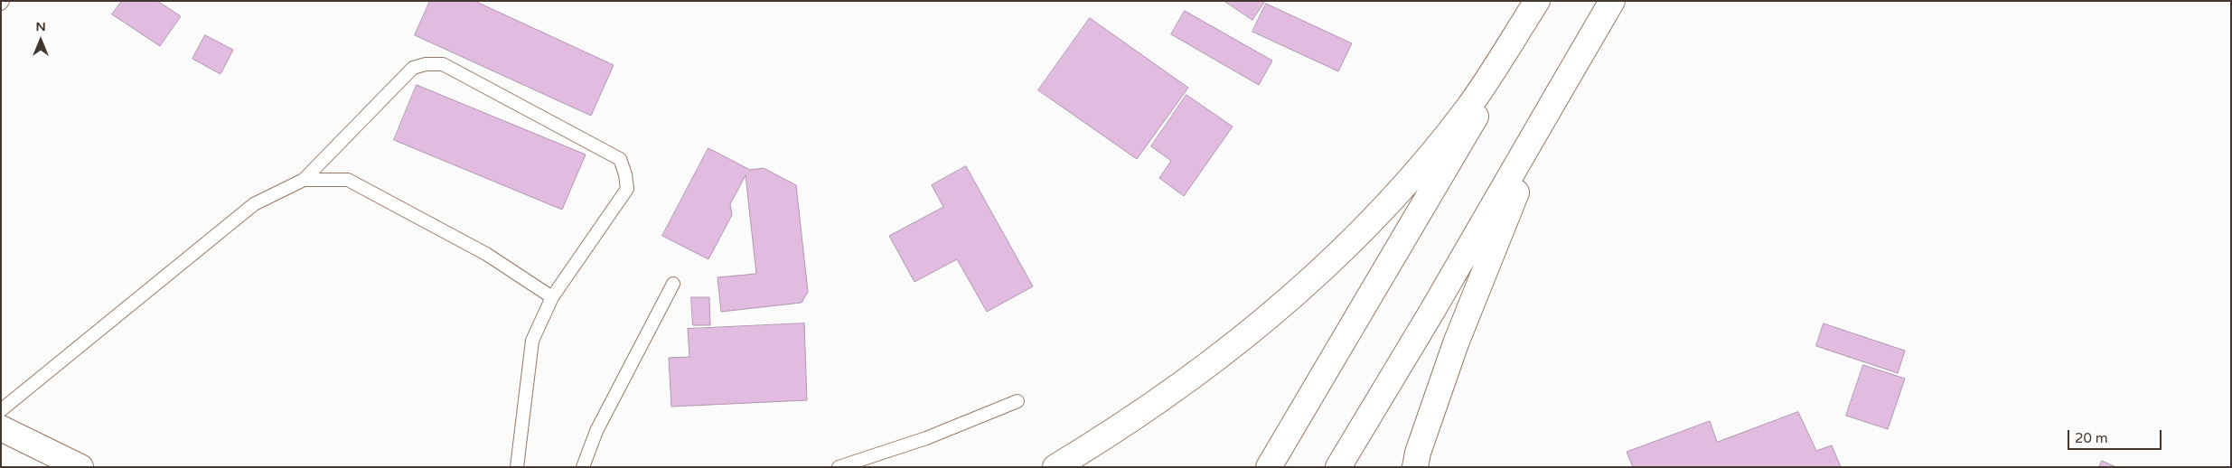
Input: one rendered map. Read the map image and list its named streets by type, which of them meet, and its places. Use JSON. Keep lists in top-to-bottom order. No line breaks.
{"scale_bar":"20 m","north":"top"}
